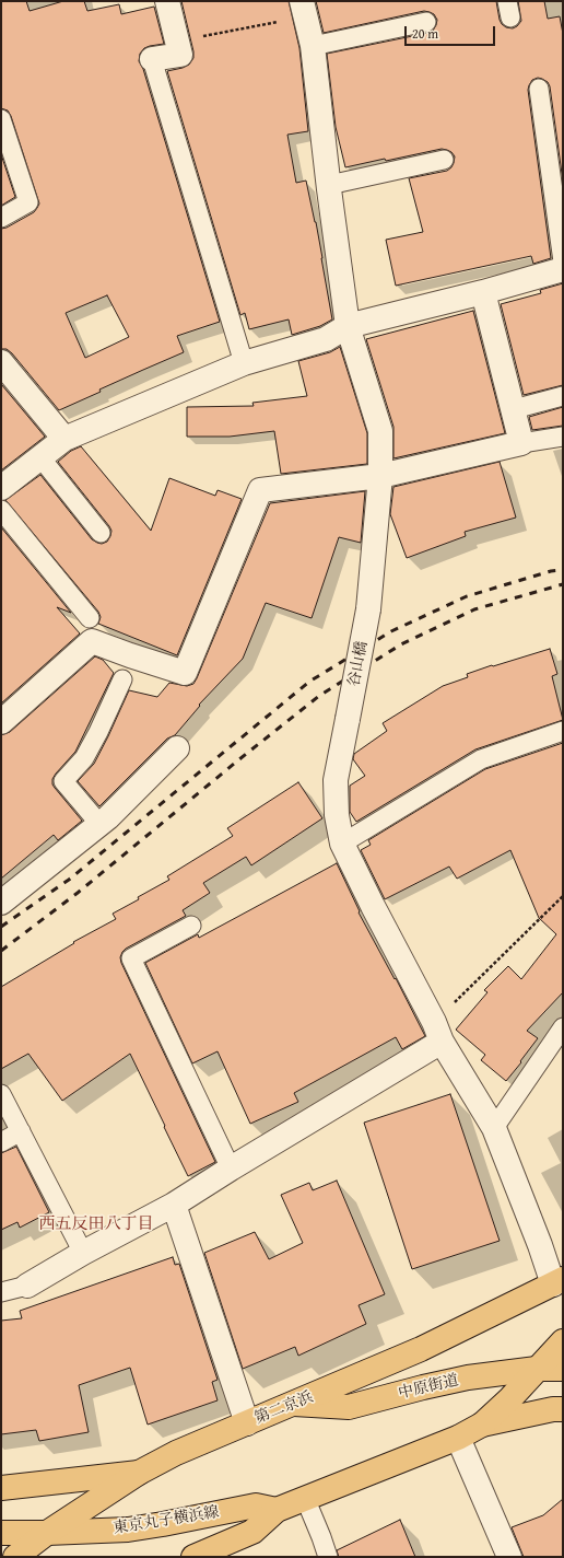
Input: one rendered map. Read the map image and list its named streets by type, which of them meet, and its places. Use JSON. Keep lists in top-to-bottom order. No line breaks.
{"streets":{"main road":["中原街道","第二京浜","東京丸子横浜線"],"street":["谷山橋"]},"crossings":[["谷山橋","第二京浜"],["中原街道","第二京浜"],["第二京浜","東京丸子横浜線"]],"districts":["西五反田八丁目"],"scale_bar":"20 m"}
